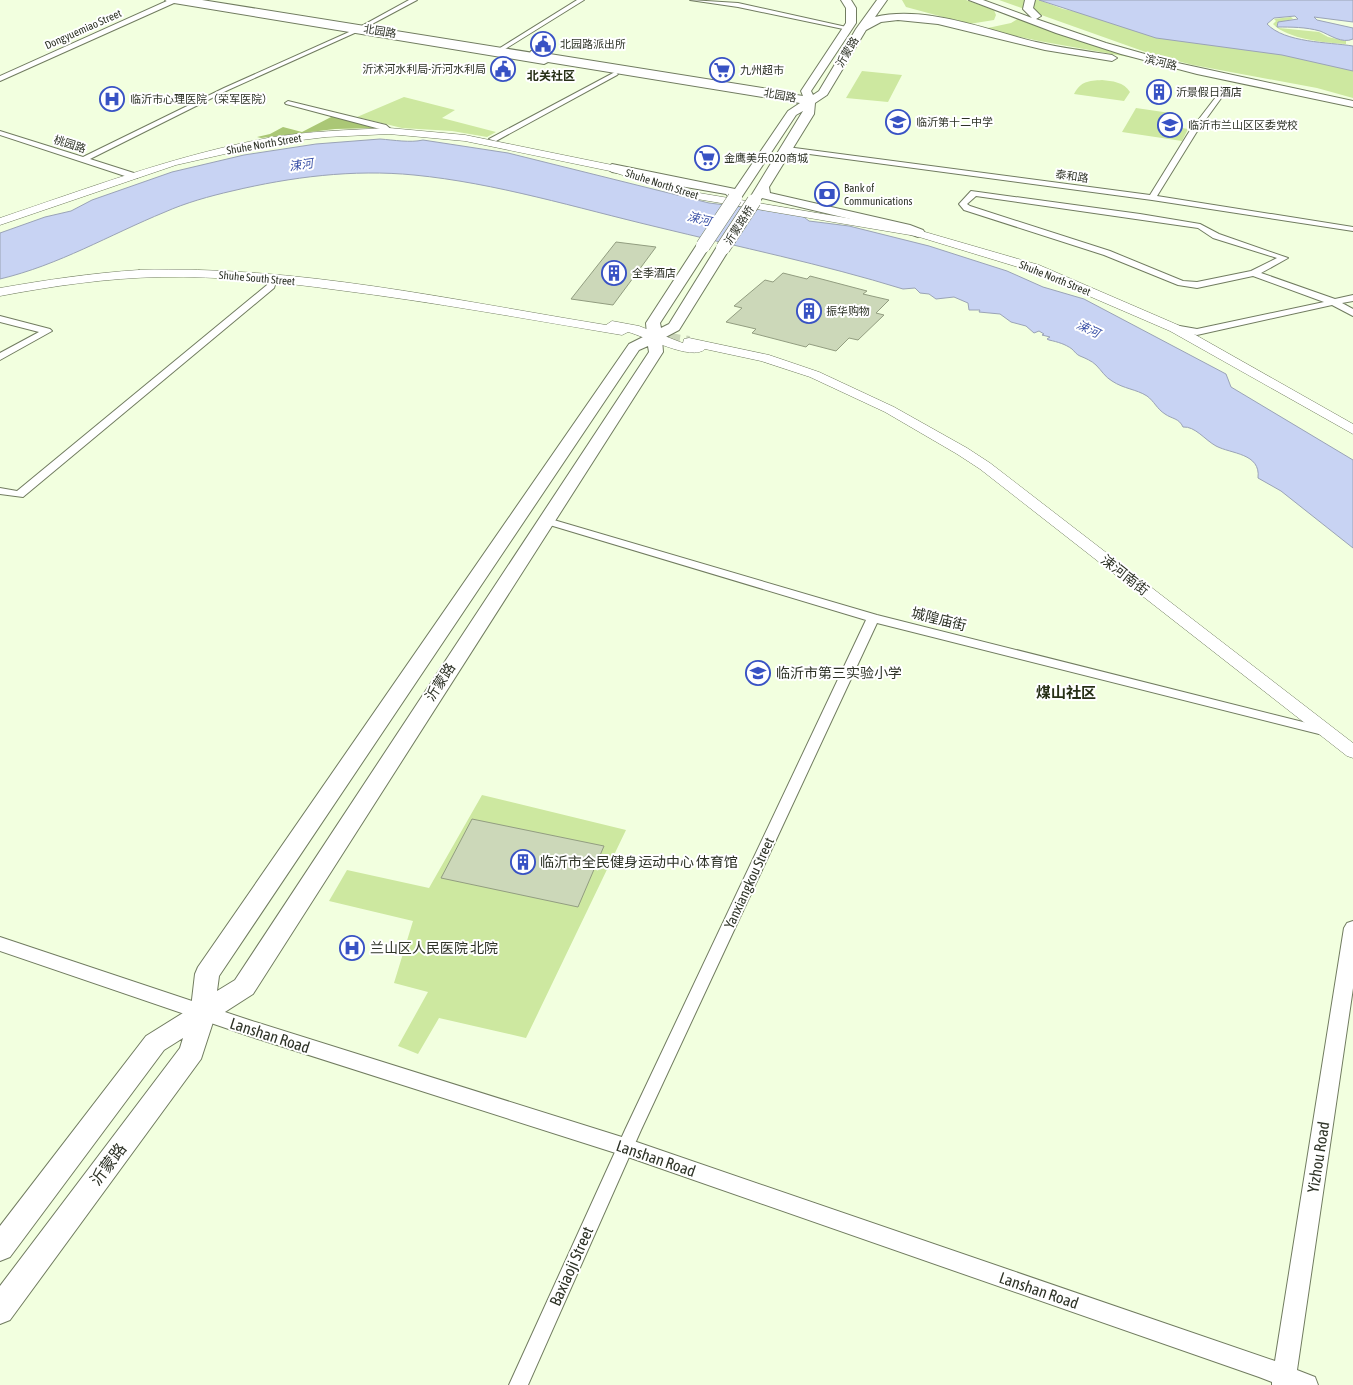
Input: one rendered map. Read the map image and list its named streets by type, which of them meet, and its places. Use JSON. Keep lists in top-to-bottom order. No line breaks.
{"streets":{"main road":["北园路","沂蒙路","滨河路","Shuhe North Street","沂蒙路桥","Shuhe South Street","涑河南街"],"street":["Dongyuemiao Street","桃园路","泰和路","城隍庙街","Yanxiangkou Street","Lanshan Road","Yizhou Road","Baxiaoji Street"]},"crossings":[["Dongyuemiao Street","北园路"],["北园路","沂蒙路"],["沂蒙路","泰和路"],["沂蒙路","沂蒙路桥"],["沂蒙路","Shuhe South Street"],["沂蒙路","涑河南街"],["沂蒙路","城隍庙街"],["沂蒙路","Lanshan Road"],["桃园路","Shuhe North Street"],["沂蒙路桥","涑河南街"],["涑河南街","城隍庙街"],["城隍庙街","Yanxiangkou Street"],["Yanxiangkou Street","Lanshan Road"],["Yanxiangkou Street","Baxiaoji Street"],["Lanshan Road","Yizhou Road"],["Lanshan Road","Baxiaoji Street"]],"districts":["北关社区","煤山社区"],"water":["涑河"],"places":{"public building":["北园路派出所","沂沭河水利局-沂河水利局"],"supermarket":["九州超市","金鹰美乐O2O商城"],"building":["沂景假日酒店","全季酒店","振华购物","临沂市全民健身运动中心 体育馆"],"hospital":["临沂市心理医院（荣军医院）","兰山区人民医院 北院"],"school or university":["临沂第十二中学","临沂市兰山区区委党校","临沂市第三实验小学"],"bank":["Bank of Communications"]}}
